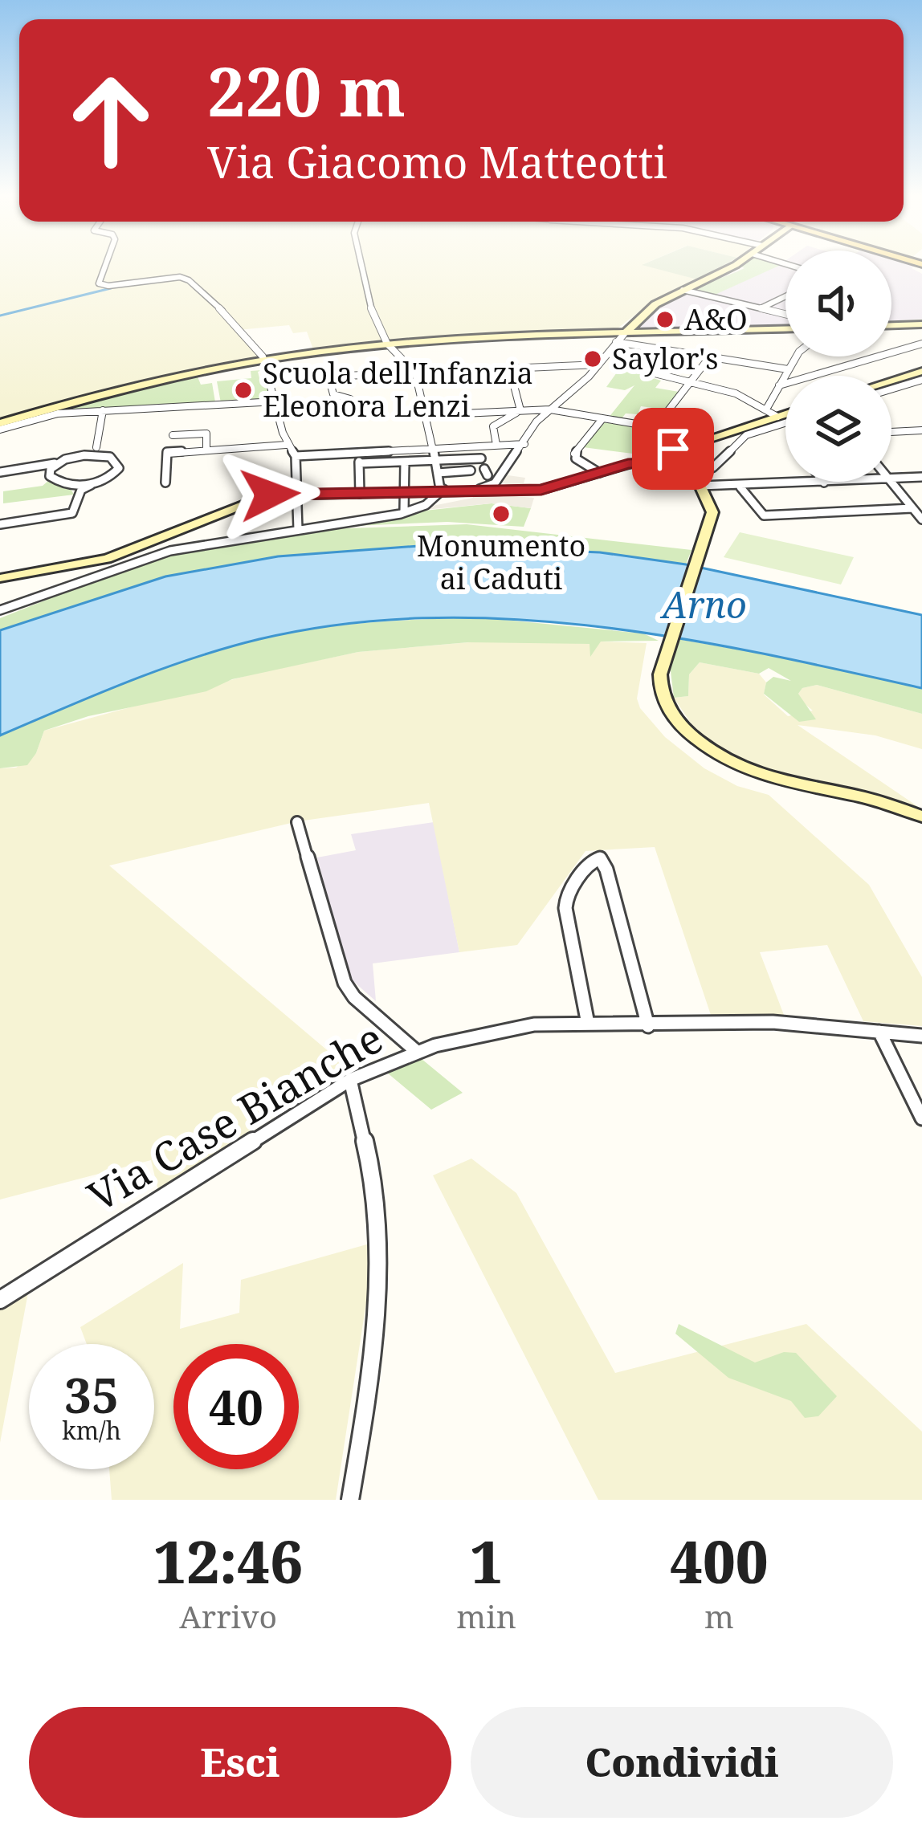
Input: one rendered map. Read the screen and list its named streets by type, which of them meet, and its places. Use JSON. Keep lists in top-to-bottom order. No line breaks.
{"streets":{"street":["Via Case Bianche"]},"water":["Arno"],"places":["A&O","Saylor's","Scuola dell'Infanzia Eleonora Lenzi","Monumento ai Caduti"],"page":{"turn":["220 m","Via Giacomo Matteotti"],"speed":"35 km/h","limit":"40","eta":["12:46","Arrivo","1","min","400","m"],"buttons":["Esci","Condividi"]}}
